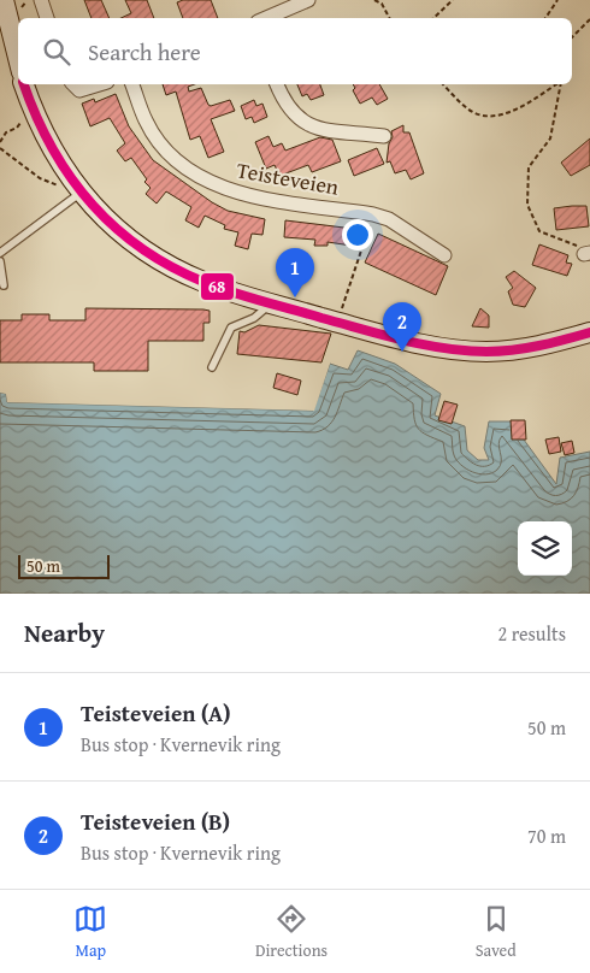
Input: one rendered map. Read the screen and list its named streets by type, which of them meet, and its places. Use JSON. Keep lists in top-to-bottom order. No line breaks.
{"streets":{"street":["Teisteveien"]},"lines":["transit line 68"],"scale_bar":"50 m","page":{"search":"Search here","pins":["1","2"],"scale":"50 m","heading":["Nearby","2 results"],"list":[{"mark":"1","name":"Teisteveien (A)","note":"Bus stop · Kvernevik ring","value":"50 m"},{"mark":"2","name":"Teisteveien (B)","note":"Bus stop · Kvernevik ring","value":"70 m"}],"nav":["Map","Directions","Saved"]}}
